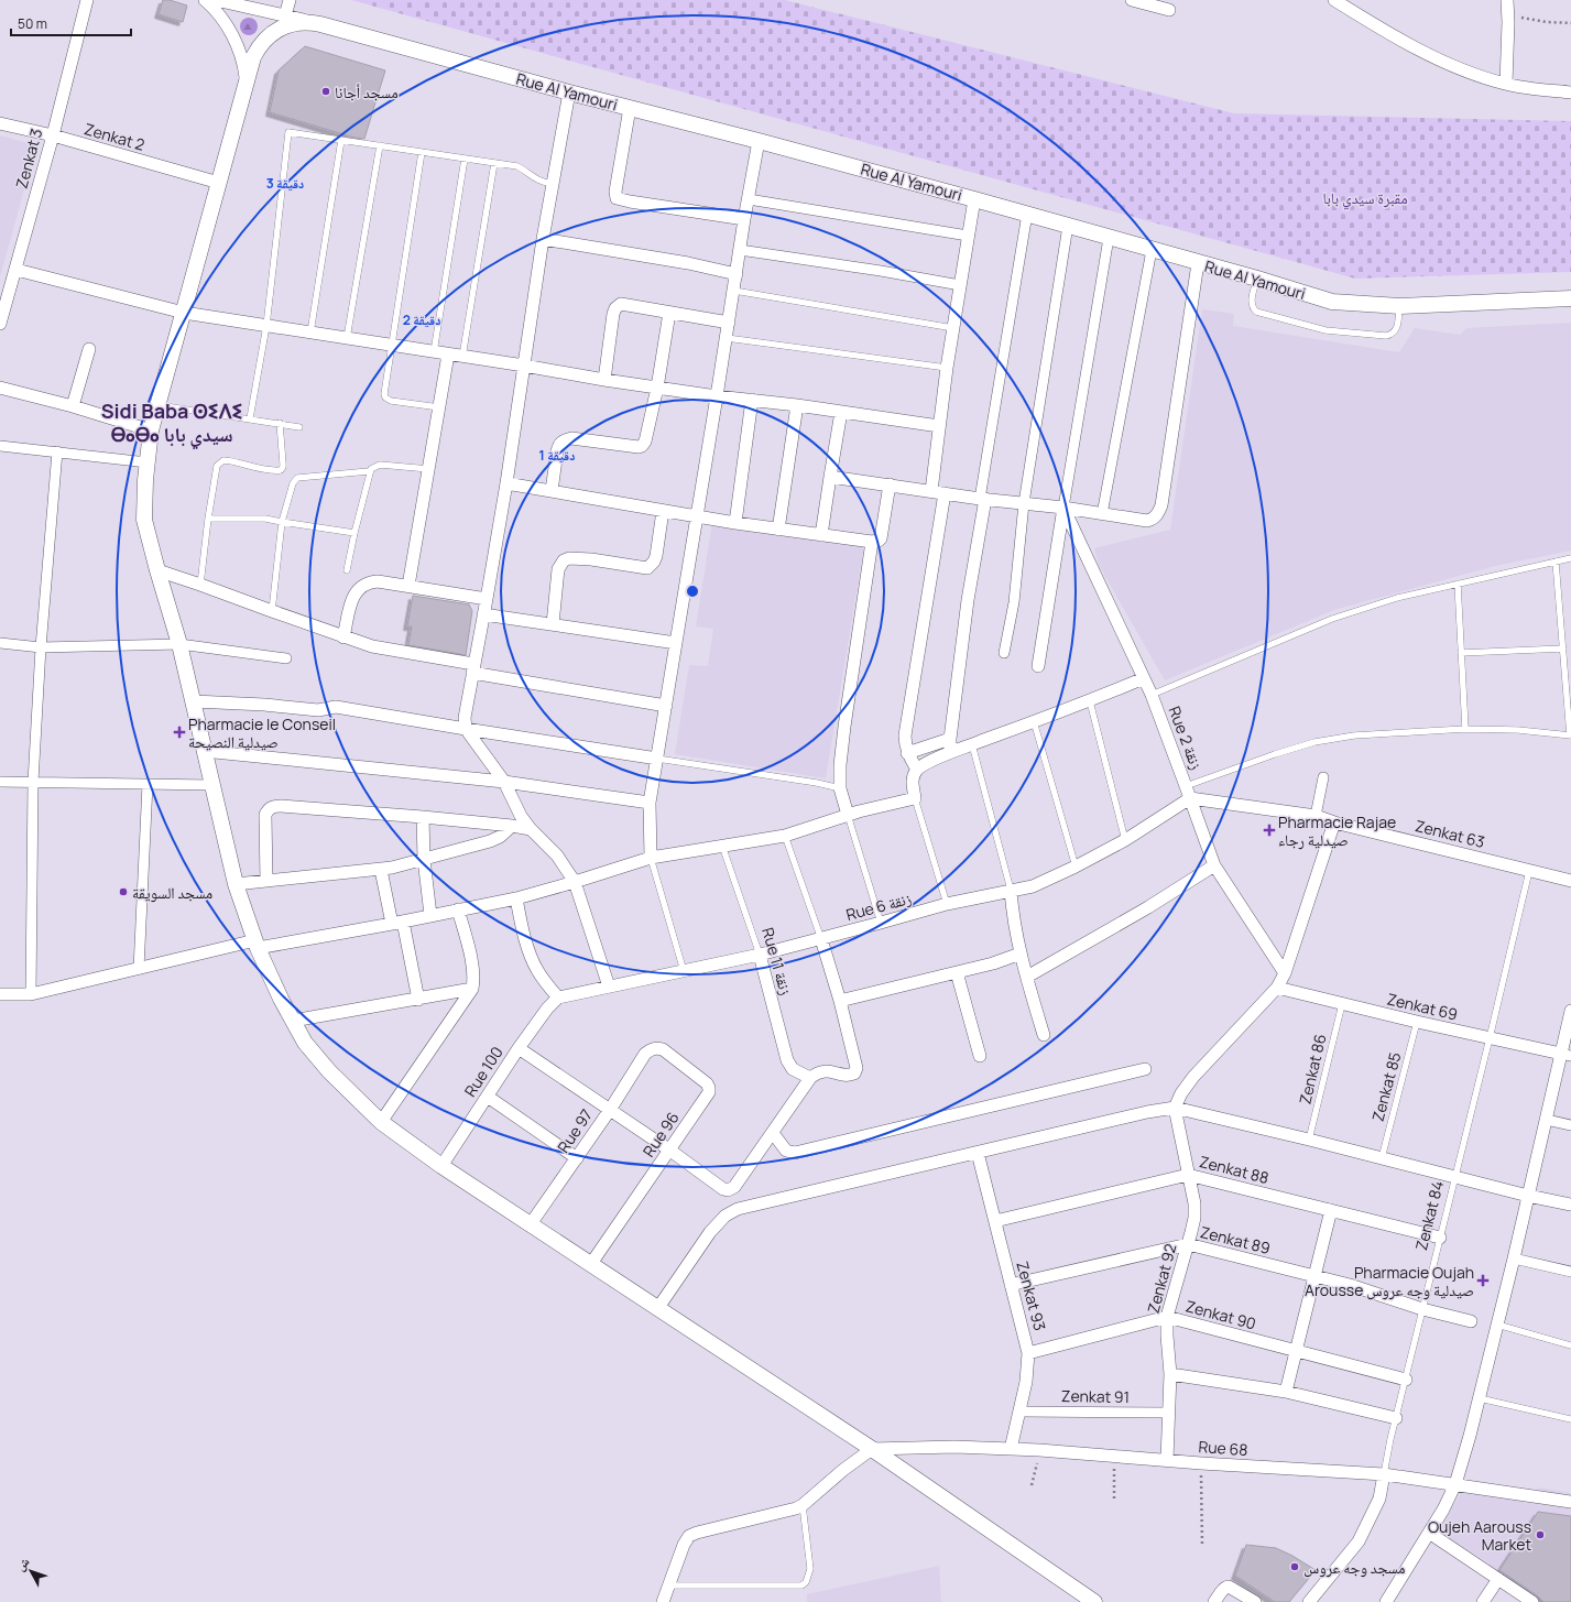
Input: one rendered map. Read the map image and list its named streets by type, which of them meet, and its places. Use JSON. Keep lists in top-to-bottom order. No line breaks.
{"streets":{"street":["Rue Al Yamouri","Zenkat 2","Zenkat 3","Rue 2 زنقة","Zenkat 63","Rue 6 زنقة","Rue 11 زنقة","Zenkat 69","Rue 100","Rue 97","Rue 96","Zenkat 88","Zenkat 84","Zenkat 89","Zenkat 92","Zenkat 93","Zenkat 90","Zenkat 91","Rue 68"],"lane":["Zenkat 86","Zenkat 85"]},"crossings":[["Zenkat 2","Zenkat 3"],["Rue 2 زنقة","Zenkat 63"],["Rue 2 زنقة","Rue 6 زنقة"],["Zenkat 63","Rue 6 زنقة"],["Zenkat 63","Zenkat 84"],["Rue 6 زنقة","Rue 11 زنقة"],["Rue 6 زنقة","Rue 100"],["Zenkat 69","Zenkat 86"],["Zenkat 69","Zenkat 85"],["Zenkat 69","Zenkat 84"],["Rue 97","Rue 96"],["Zenkat 88","Zenkat 84"],["Zenkat 88","Zenkat 92"],["Zenkat 88","Zenkat 93"],["Zenkat 84","Zenkat 89"],["Zenkat 84","Zenkat 90"],["Zenkat 84","Rue 68"],["Zenkat 89","Zenkat 92"],["Zenkat 89","Zenkat 93"],["Zenkat 92","Zenkat 90"],["Zenkat 92","Zenkat 91"],["Zenkat 92","Rue 68"],["Zenkat 93","Zenkat 90"],["Zenkat 93","Zenkat 91"],["Zenkat 93","Rue 68"]],"districts":["Sidi Baba ⵙⵉⴷⵉ ⴱⴰⴱⴰ سيدي بابا"],"parks":["مقبرة سيدي بابا"],"places":{"other":["مسجد أجانا","مسجد السويقة","Oujeh Aarouss Market","مسجد وجه عروس"],"health":["Pharmacie le Conseil صيدلية النصيحة","Pharmacie Rajae صيدلية رجاء","Pharmacie Oujah Arousse صيدلية وجه عروس"]},"scale_bar":"50 m","north":"top left","rings":["3 دقيقة","2 دقيقة","1 دقيقة"]}
